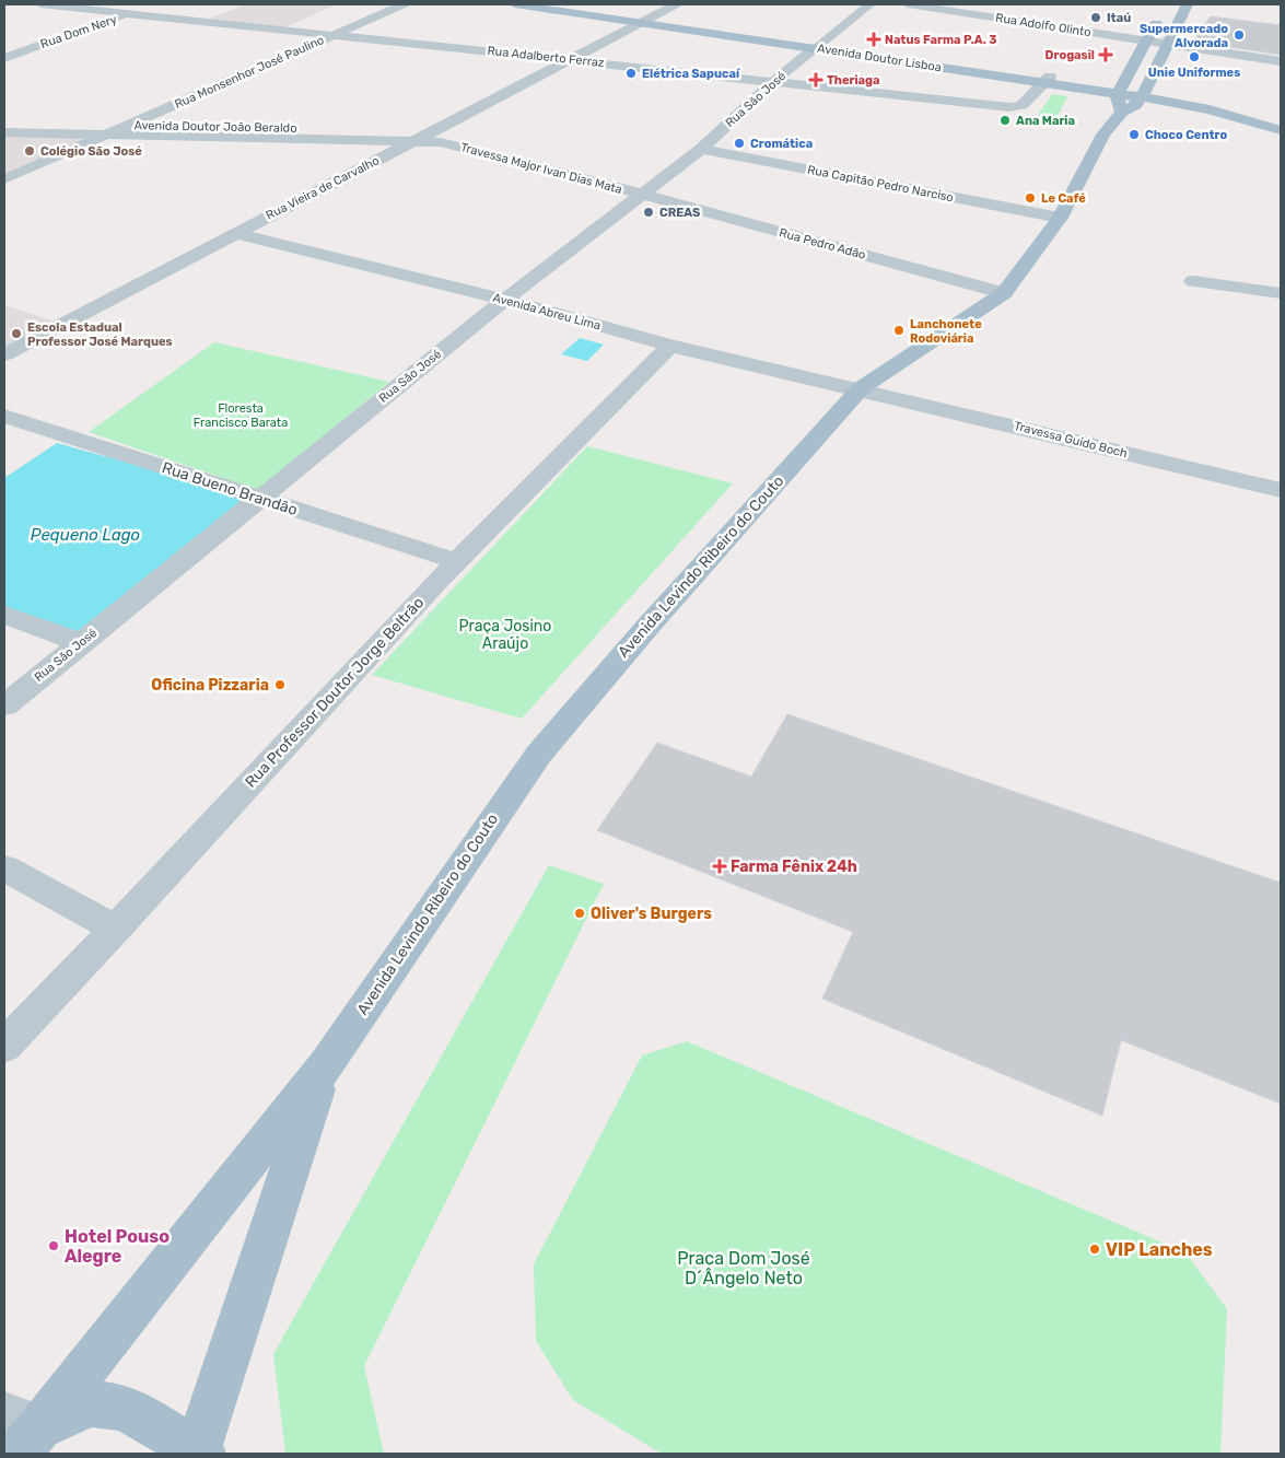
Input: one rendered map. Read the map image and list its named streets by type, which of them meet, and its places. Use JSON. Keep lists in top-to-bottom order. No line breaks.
{"streets":{"main road":["Avenida Doutor Lisboa","Avenida Levindo Ribeiro do Couto"],"street":["Rua Adolfo Olinto","Rua Dom Nery","Rua Adalberto Ferraz","Rua Monsenhor José Paulino","Rua São José","Avenida Doutor João Beraldo","Travessa Major Ivan Dias Mata","Rua Capitão Pedro Narciso","Rua Vieira de Carvalho","Rua Pedro Adão","Avenida Abreu Lima","Travessa Guido Boch","Rua Bueno Brandão","Rua Professor Doutor Jorge Beltrão"]},"crossings":[["Rua Dom Nery","Rua Adalberto Ferraz"],["Rua Adalberto Ferraz","Avenida Doutor Lisboa"],["Rua Adalberto Ferraz","Rua Monsenhor José Paulino"],["Rua Adalberto Ferraz","Rua São José"],["Rua Adalberto Ferraz","Rua Vieira de Carvalho"],["Avenida Doutor Lisboa","Rua São José"],["Avenida Doutor Lisboa","Rua Vieira de Carvalho"],["Avenida Doutor Lisboa","Avenida Levindo Ribeiro do Couto"],["Rua Monsenhor José Paulino","Avenida Doutor João Beraldo"],["Rua São José","Travessa Major Ivan Dias Mata"],["Rua São José","Rua Capitão Pedro Narciso"],["Rua São José","Rua Pedro Adão"],["Rua São José","Avenida Abreu Lima"],["Rua São José","Rua Bueno Brandão"],["Avenida Doutor João Beraldo","Travessa Major Ivan Dias Mata"],["Avenida Doutor João Beraldo","Rua Vieira de Carvalho"],["Travessa Major Ivan Dias Mata","Rua Vieira de Carvalho"],["Travessa Major Ivan Dias Mata","Rua Pedro Adão"],["Rua Capitão Pedro Narciso","Avenida Levindo Ribeiro do Couto"],["Rua Vieira de Carvalho","Avenida Abreu Lima"],["Rua Pedro Adão","Avenida Levindo Ribeiro do Couto"],["Avenida Abreu Lima","Travessa Guido Boch"],["Avenida Abreu Lima","Avenida Levindo Ribeiro do Couto"],["Avenida Abreu Lima","Rua Professor Doutor Jorge Beltrão"],["Travessa Guido Boch","Avenida Levindo Ribeiro do Couto"],["Rua Bueno Brandão","Rua Professor Doutor Jorge Beltrão"]],"water":["Pequeno Lago"],"parks":["Floresta Francisco Barata","Praça Josino Araújo","Praça Dom José D´Ângelo Neto"],"places":{"other":["Itaú","Supermercado Alvorada","Unie Uniformes","Elétrica Sapucaí","Ana Maria","Choco Centro","Cromática","Colégio São José","Le Café","CREAS","Lanchonete Rodoviária","Escola Estadual Professor José Marques","Oficina Pizzaria","Oliver's Burgers","Hotel Pouso Alegre","VIP Lanches"],"health":["Natus Farma P.A. 3","Drogasil","Theriaga","Farma Fênix 24h"]}}
